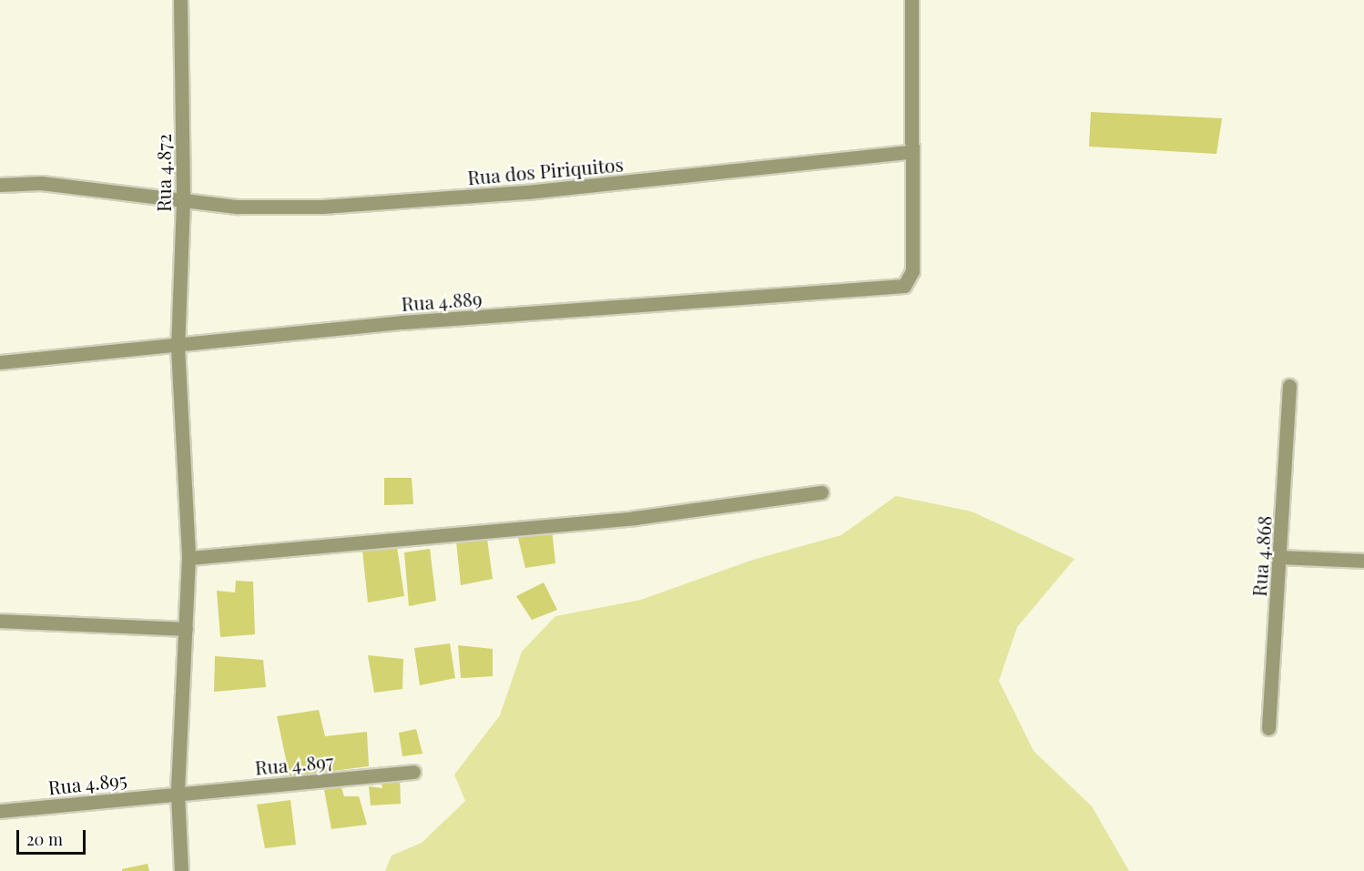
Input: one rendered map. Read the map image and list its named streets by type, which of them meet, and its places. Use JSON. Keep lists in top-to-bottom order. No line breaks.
{"streets":{"street":["Rua dos Piriquitos","Rua 4.872","Rua 4.889","Rua 4.868","Rua 4.897","Rua 4.895"]},"crossings":[["Rua dos Piriquitos","Rua 4.872"],["Rua dos Piriquitos","Rua 4.889"],["Rua 4.872","Rua 4.889"],["Rua 4.872","Rua 4.897"],["Rua 4.872","Rua 4.895"],["Rua 4.897","Rua 4.895"]],"scale_bar":"20 m"}
